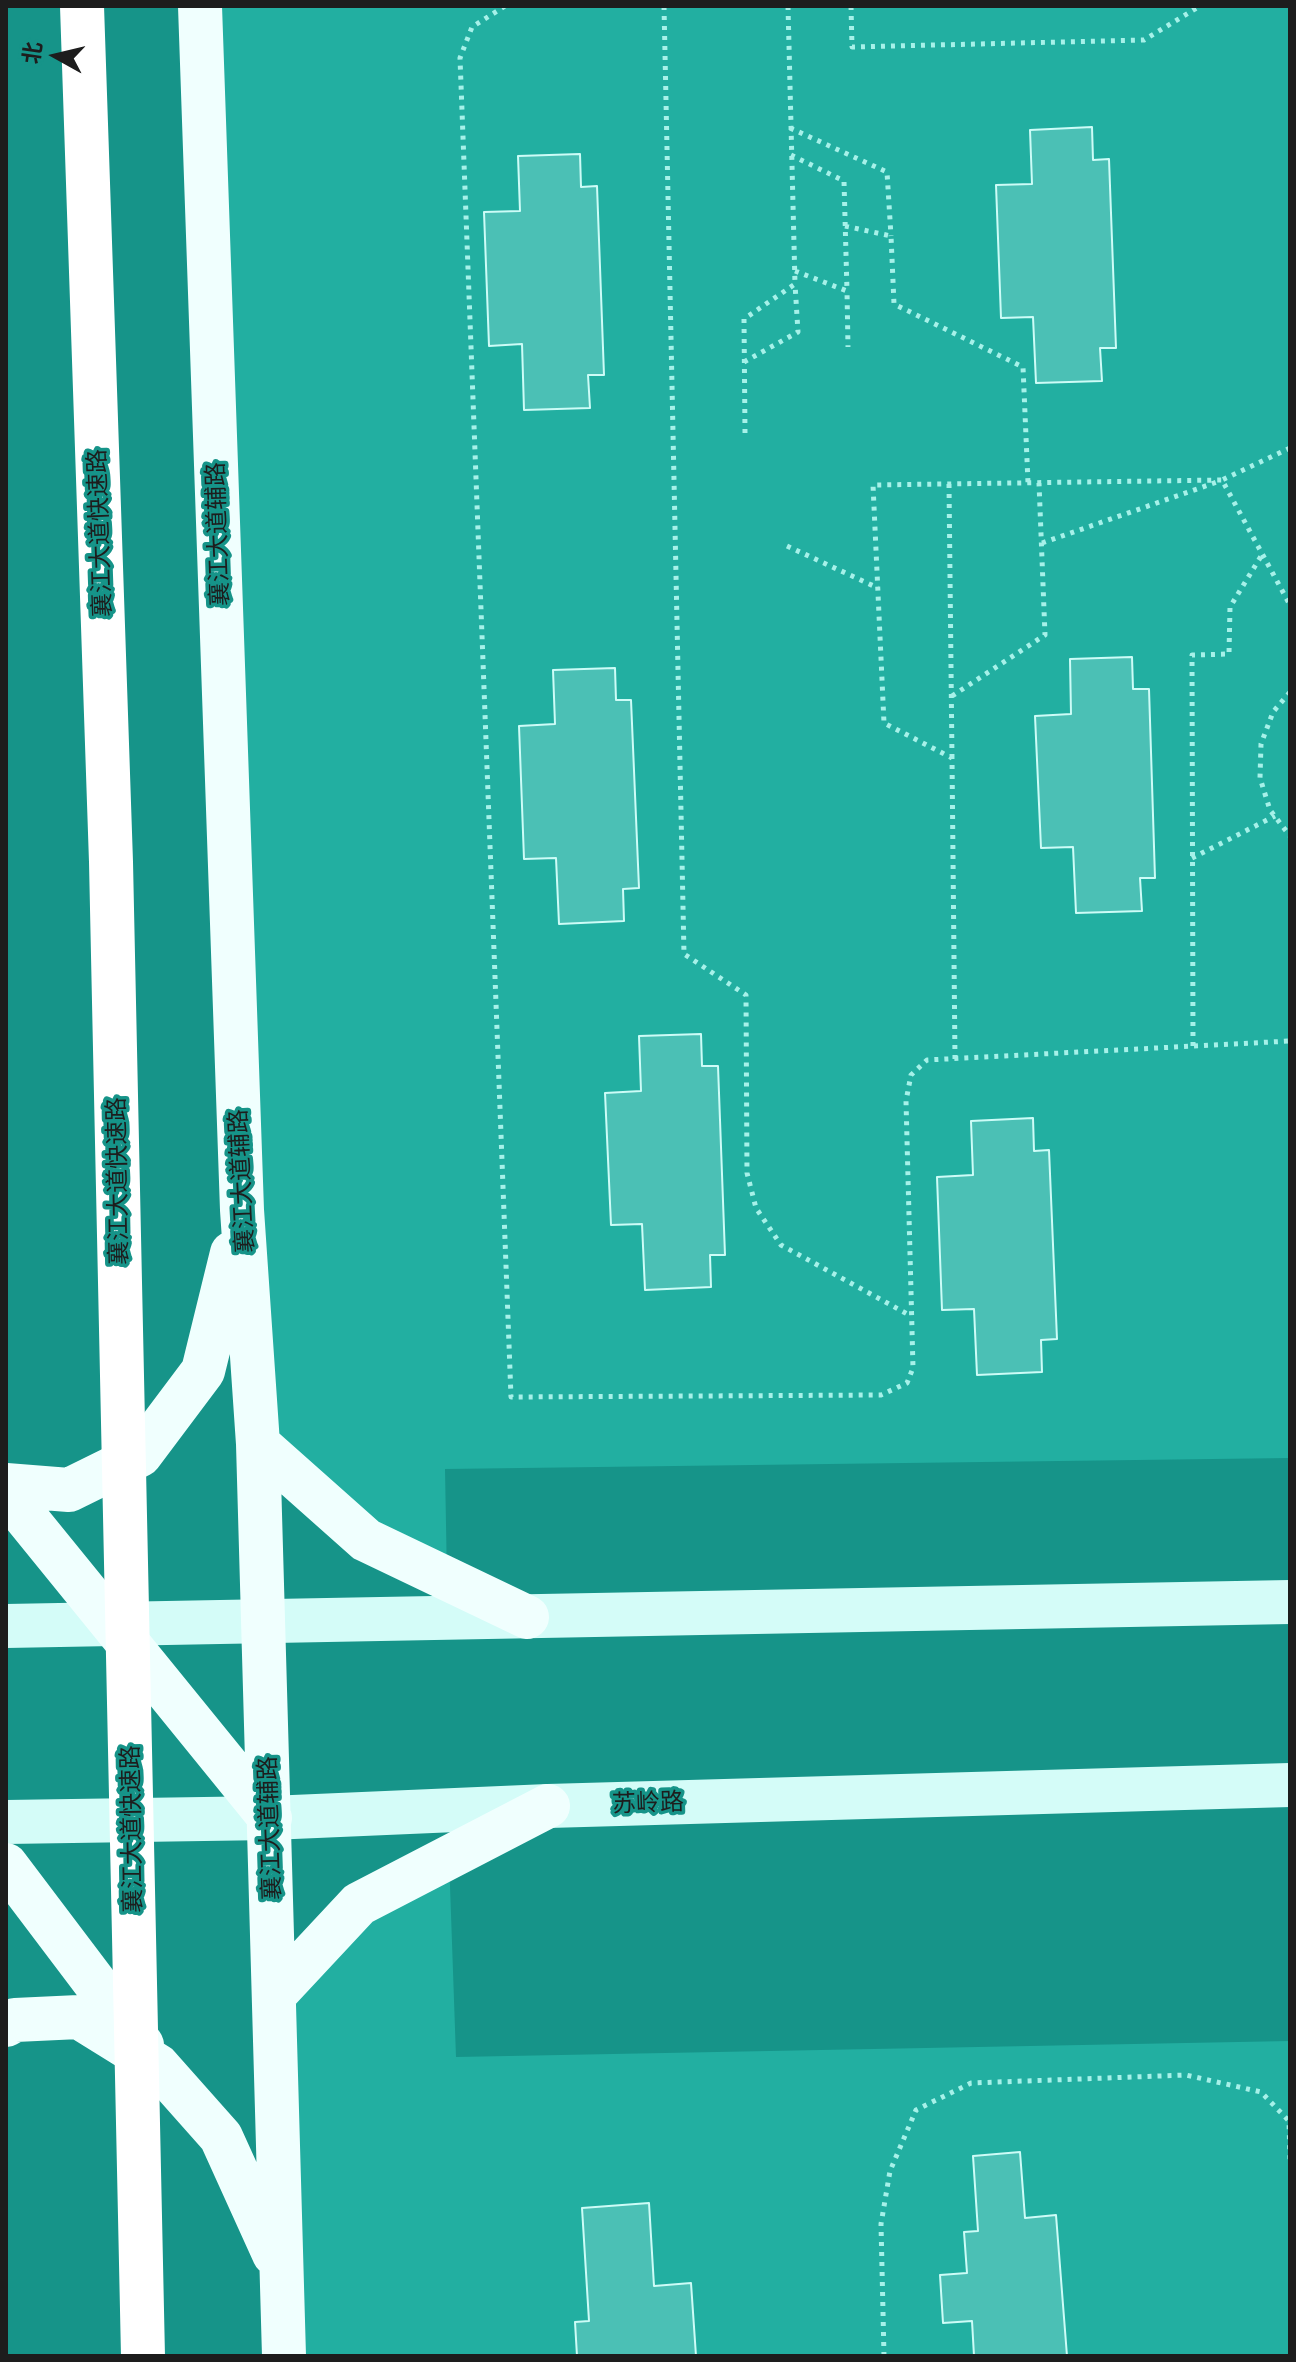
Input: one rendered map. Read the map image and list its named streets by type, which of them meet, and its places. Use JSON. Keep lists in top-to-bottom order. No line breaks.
{"streets":{"highway":["襄江大道快速路"],"main road":["襄江大道辅路","苏岭路"]},"crossings":[["襄江大道辅路","苏岭路"]],"north":"left"}
